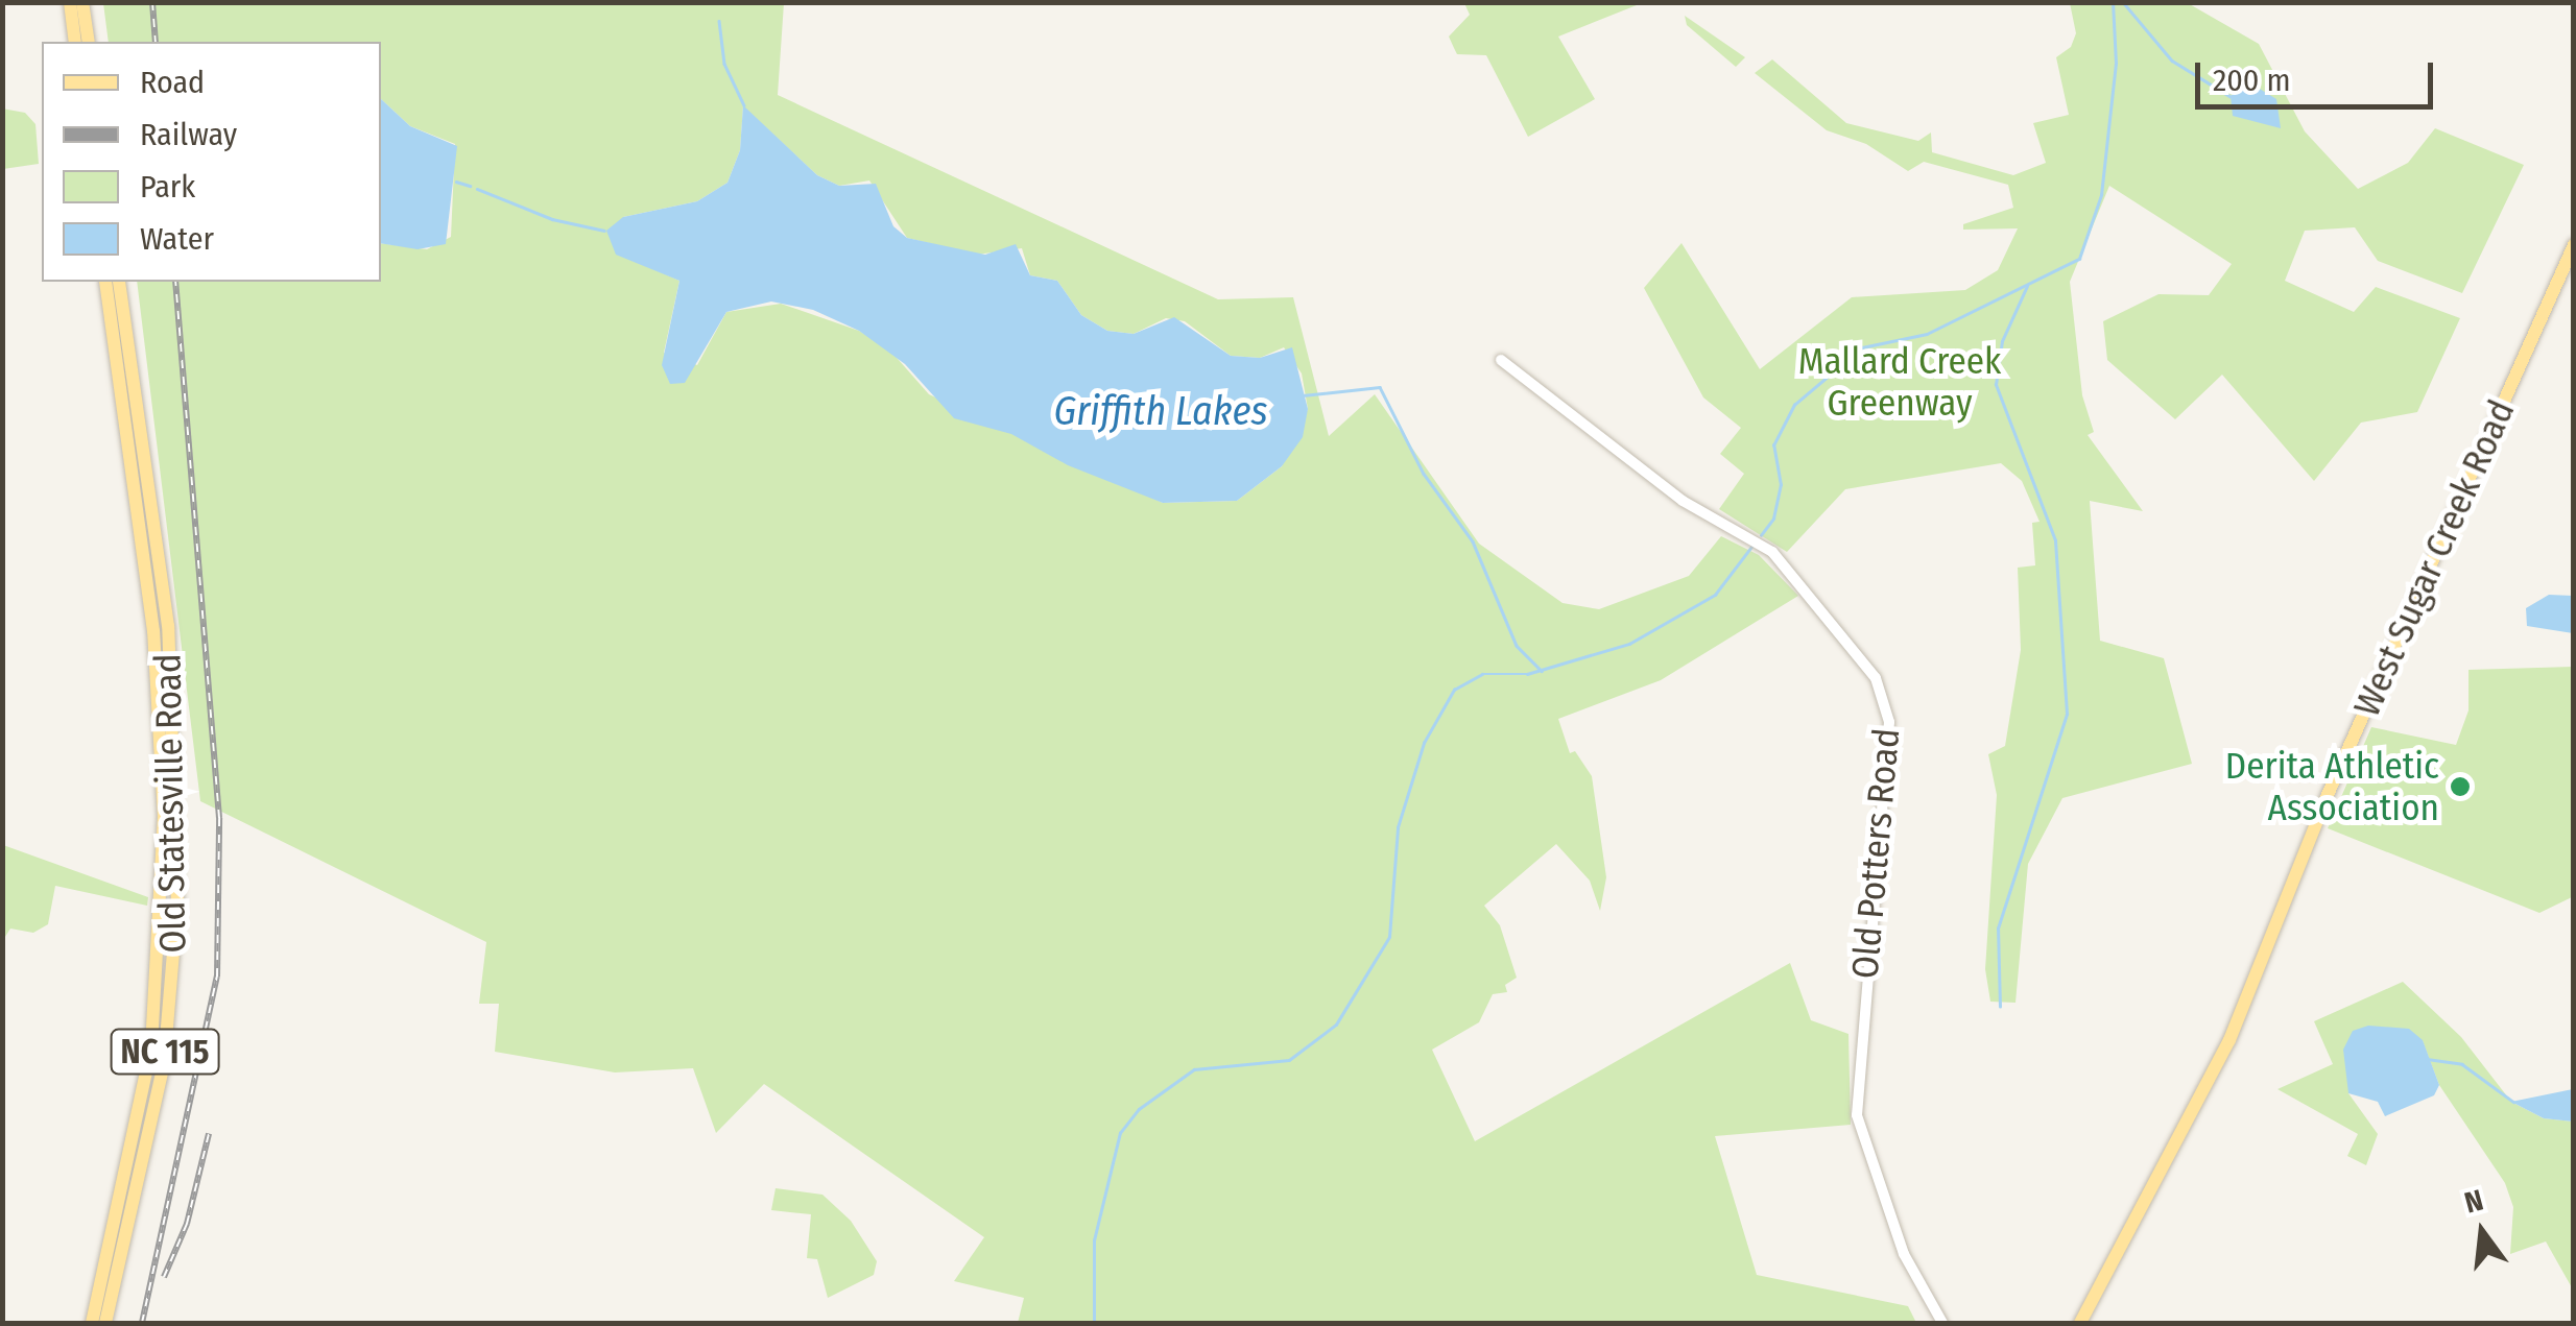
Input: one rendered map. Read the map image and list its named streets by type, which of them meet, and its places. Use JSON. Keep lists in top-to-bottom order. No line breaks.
{"streets":{"main road":["West Sugar Creek Road","Old Statesville Road","NC 115"],"street":["Old Potters Road"]},"water":["Griffith Lakes"],"parks":["Mallard Creek Greenway"],"places":["Derita Athletic Association"],"legend":["Road","Railway","Park","Water"],"scale_bar":"200 m","north":"top"}
